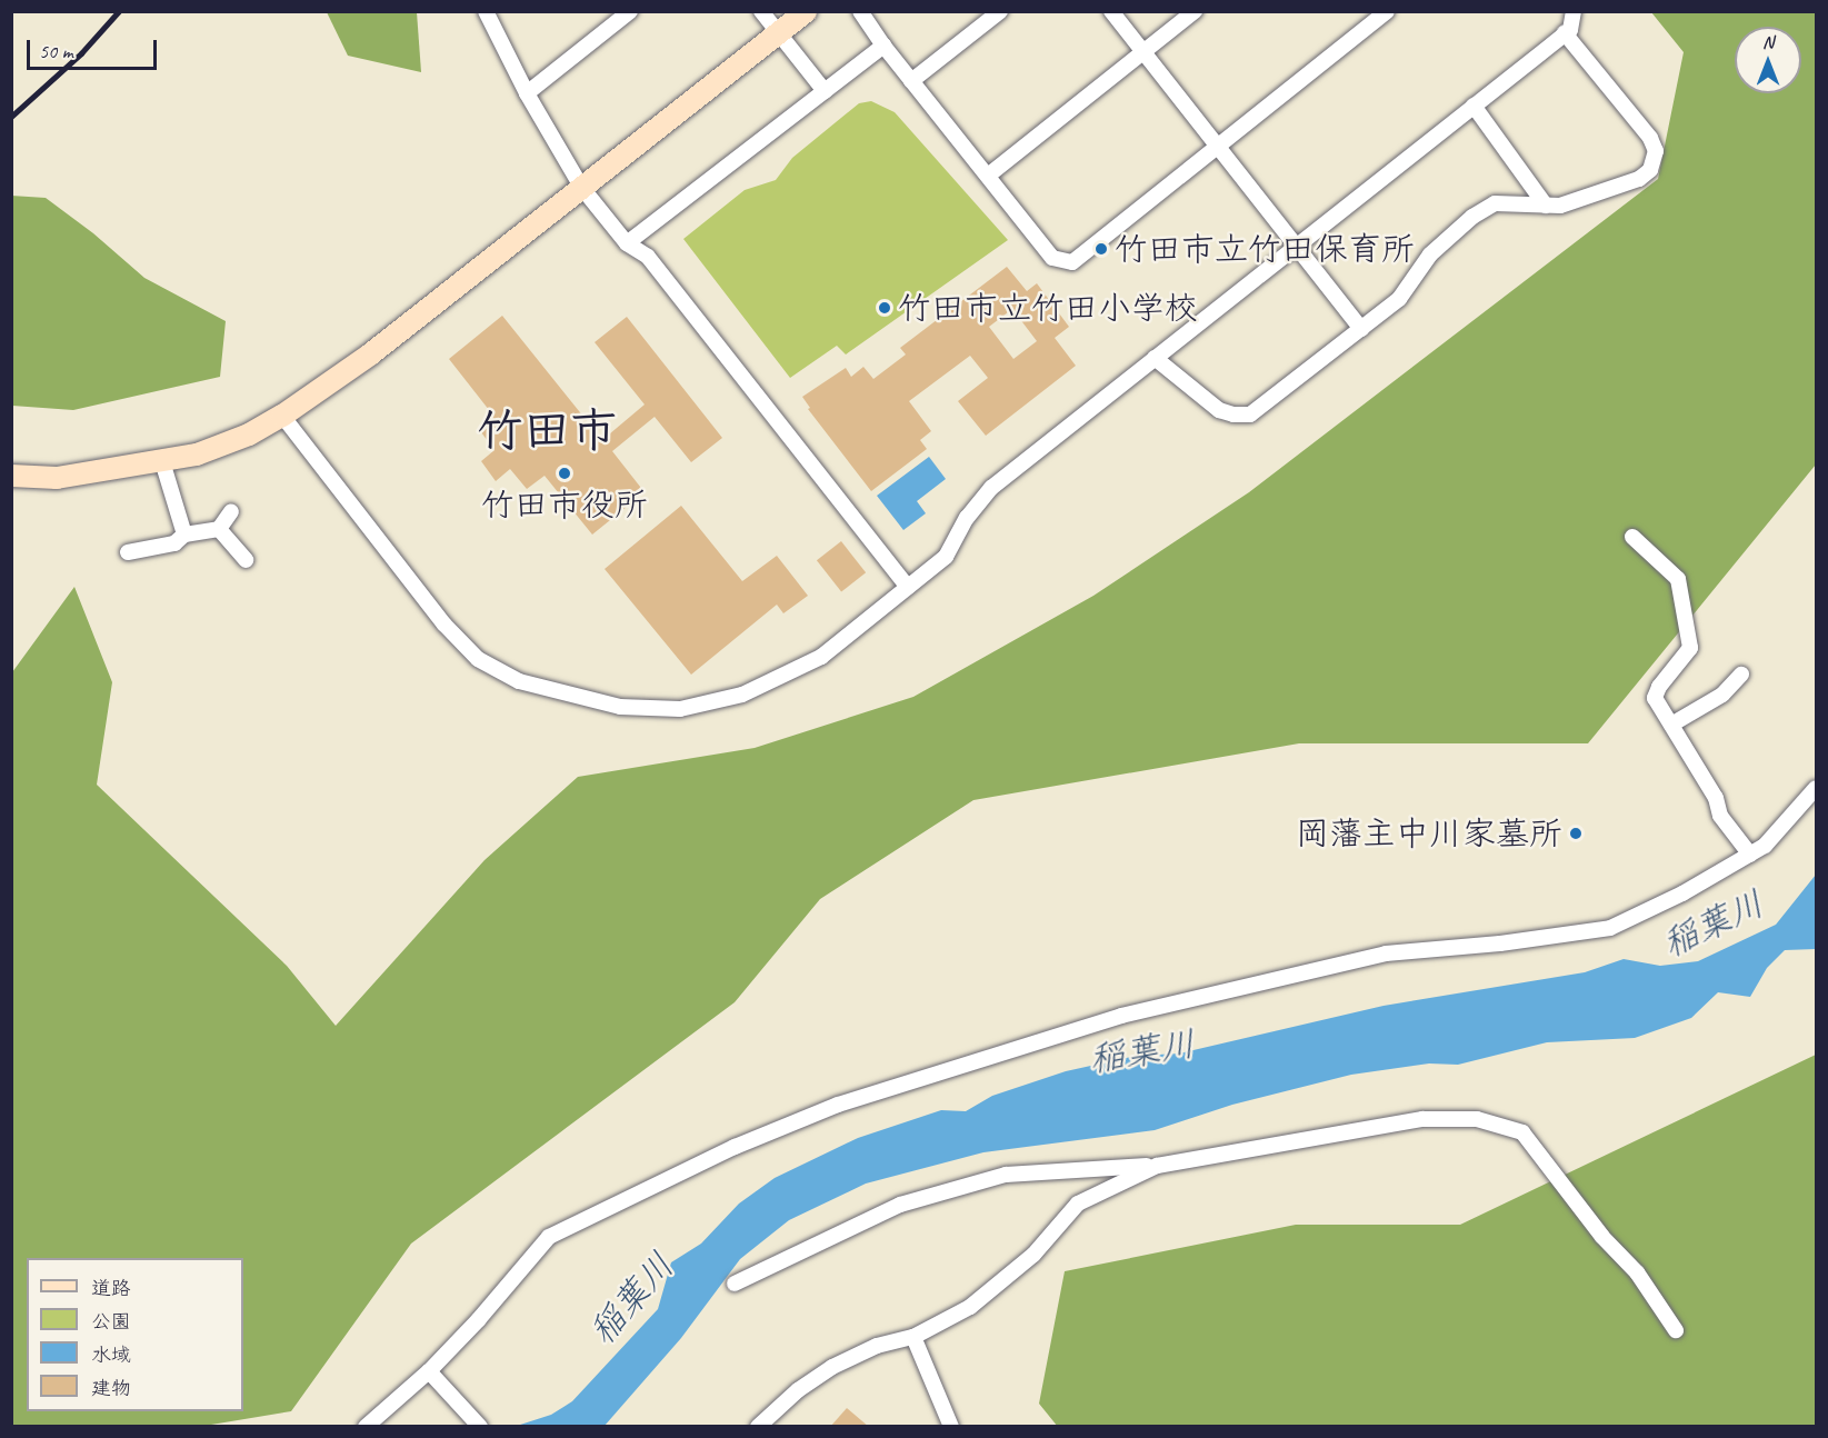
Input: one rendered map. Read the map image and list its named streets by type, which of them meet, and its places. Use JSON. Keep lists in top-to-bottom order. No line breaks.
{"districts":["竹田市"],"water":["稲葉川"],"places":["竹田市立竹田保育所","竹田市立竹田小学校","竹田市役所","岡藩主中川家墓所"],"legend":["道路","公園","水域","建物"],"scale_bar":"50 m","north":"top"}
